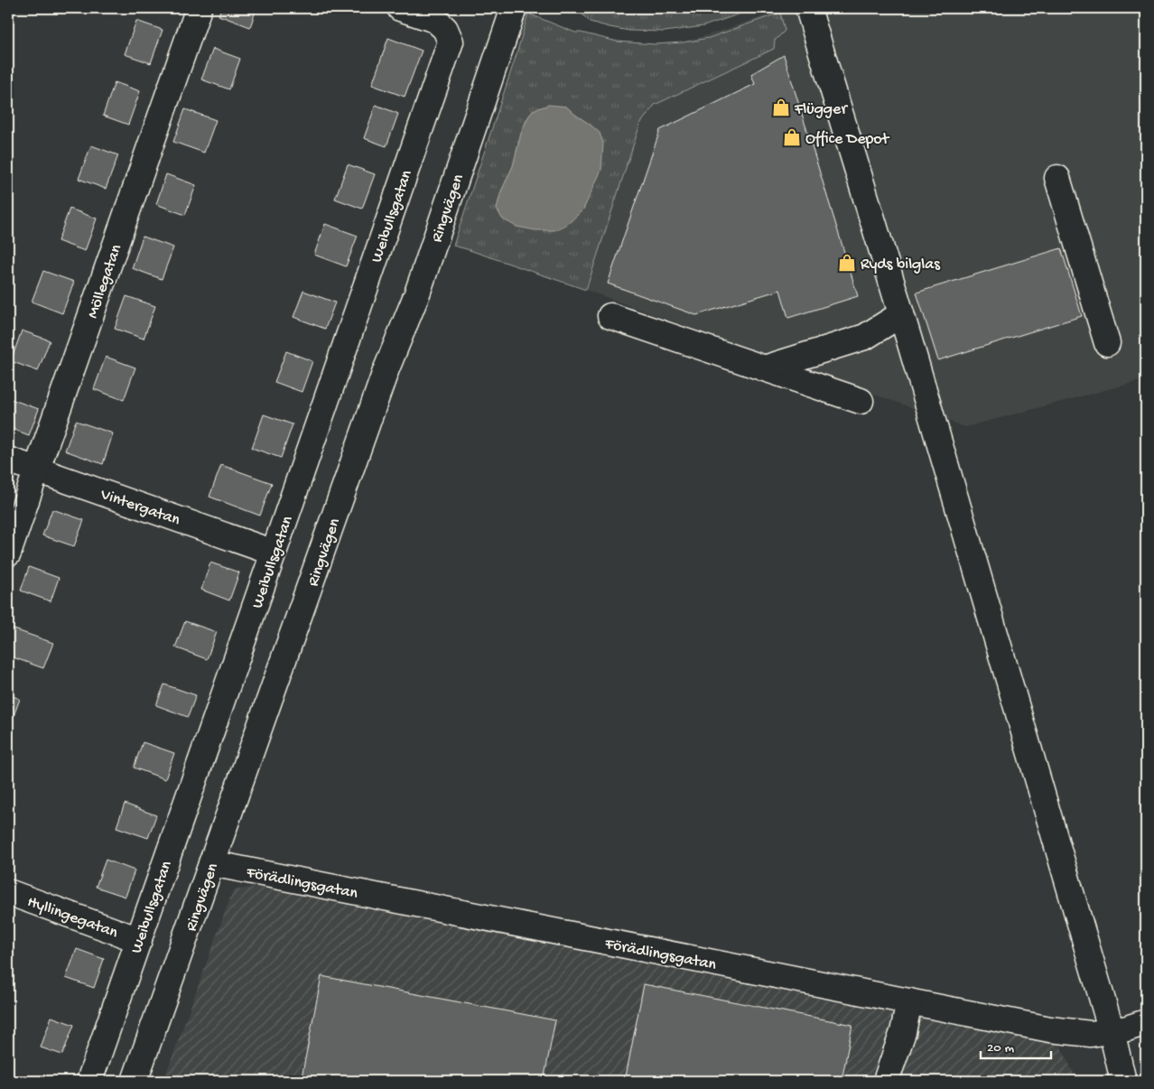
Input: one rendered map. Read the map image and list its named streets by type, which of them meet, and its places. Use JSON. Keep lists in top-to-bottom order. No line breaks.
{"streets":{"street":["Ringvägen","Weibullsgatan","Möllegatan","Vintergatan","Förädlingsgatan","Hyllingegatan"]},"crossings":[["Ringvägen","Förädlingsgatan"],["Weibullsgatan","Vintergatan"],["Weibullsgatan","Hyllingegatan"],["Möllegatan","Vintergatan"]],"places":{"shop":["Flügger","Office Depot","Ryds bilglas"]},"scale_bar":"20 m"}
